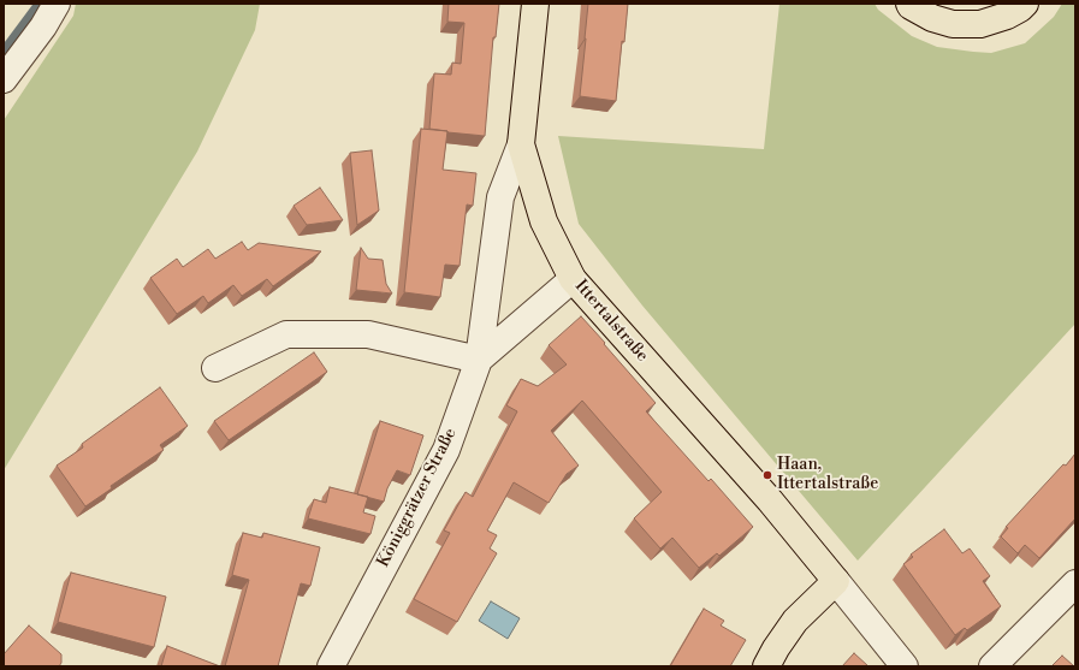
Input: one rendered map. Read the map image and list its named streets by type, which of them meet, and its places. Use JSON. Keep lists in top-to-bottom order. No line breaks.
{"streets":{"main road":["Ittertalstraße"],"street":["Königgrätzer Straße"]},"crossings":[["Ittertalstraße","Königgrätzer Straße"]],"places":["Haan, Ittertalstraße"]}
